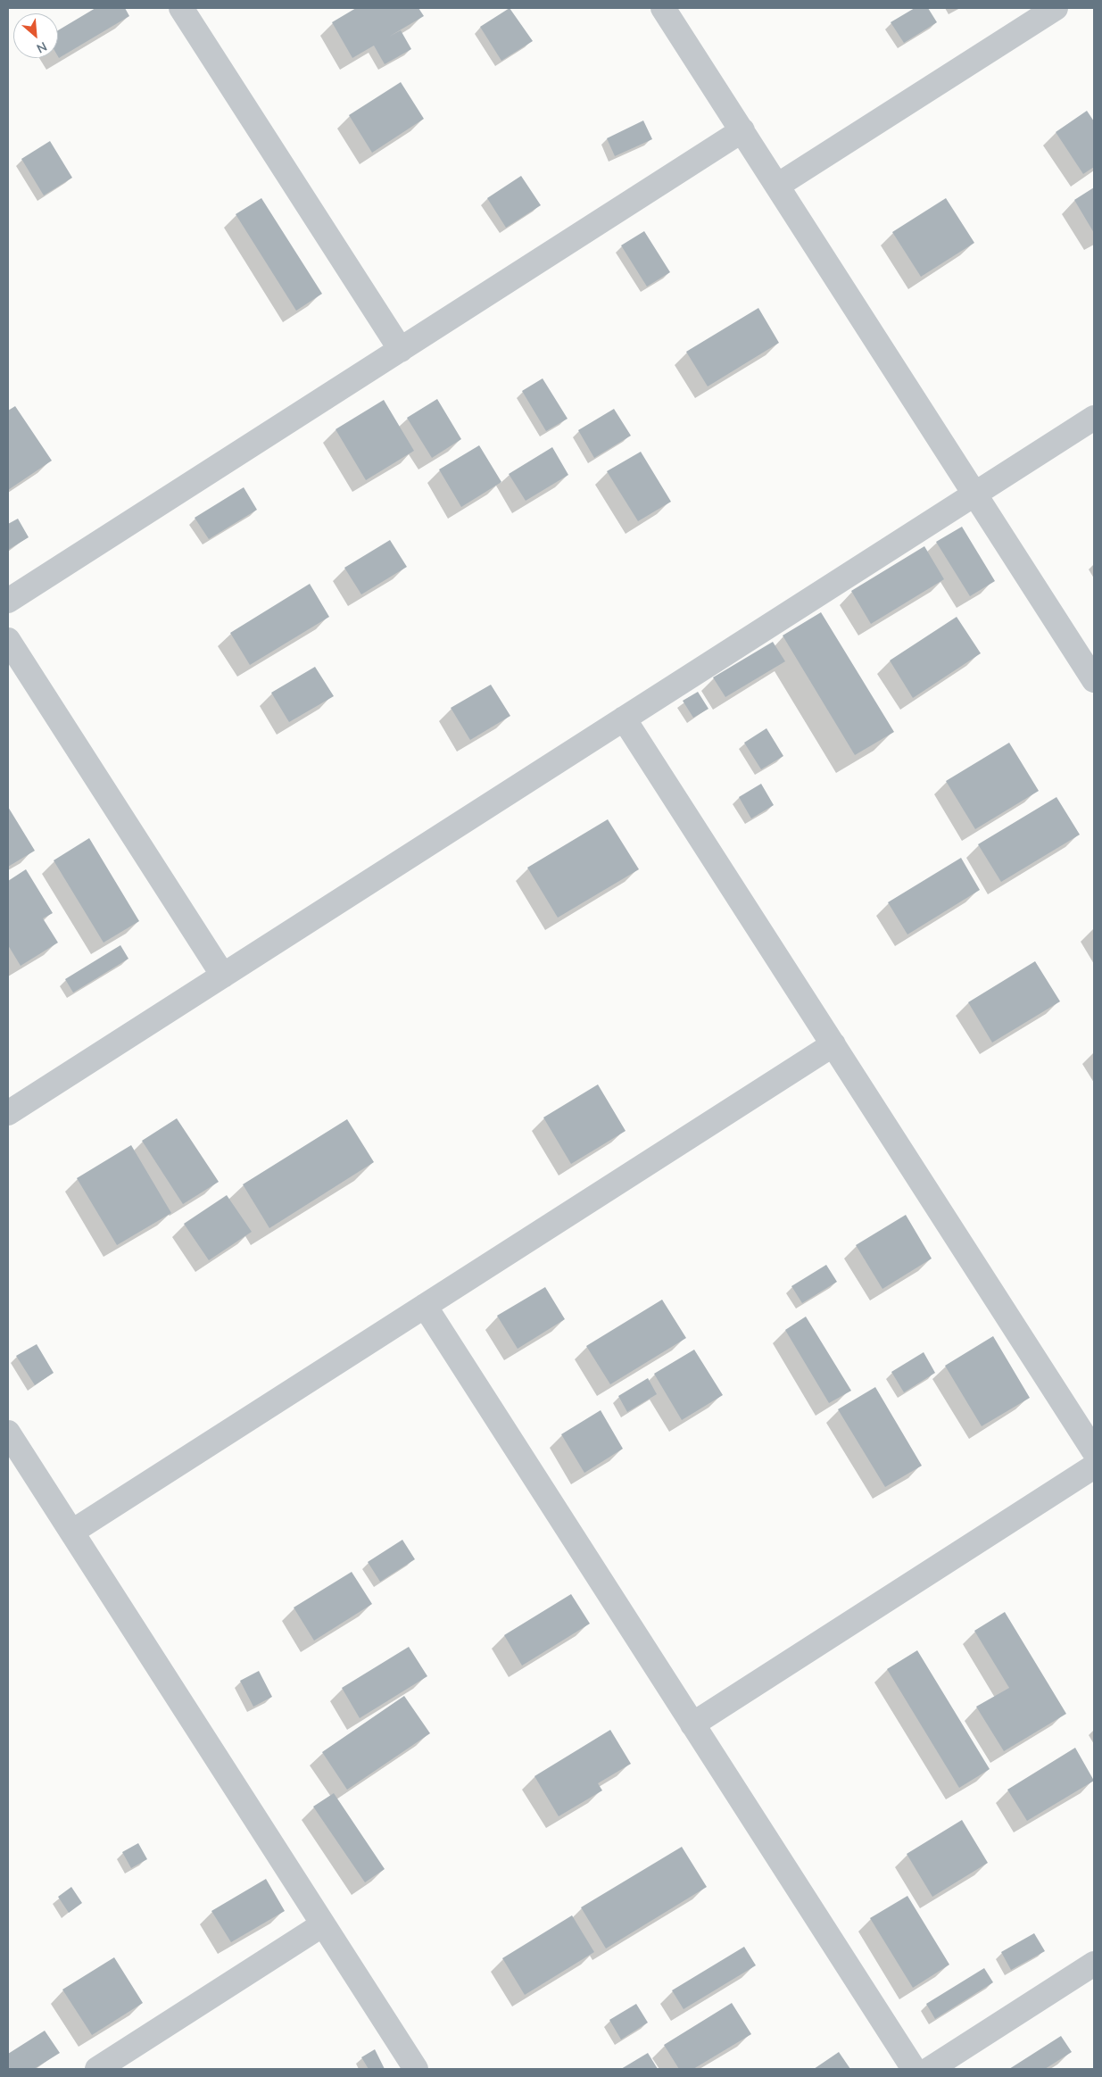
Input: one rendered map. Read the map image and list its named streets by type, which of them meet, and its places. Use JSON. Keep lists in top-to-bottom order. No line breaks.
{"north":"bottom right"}
